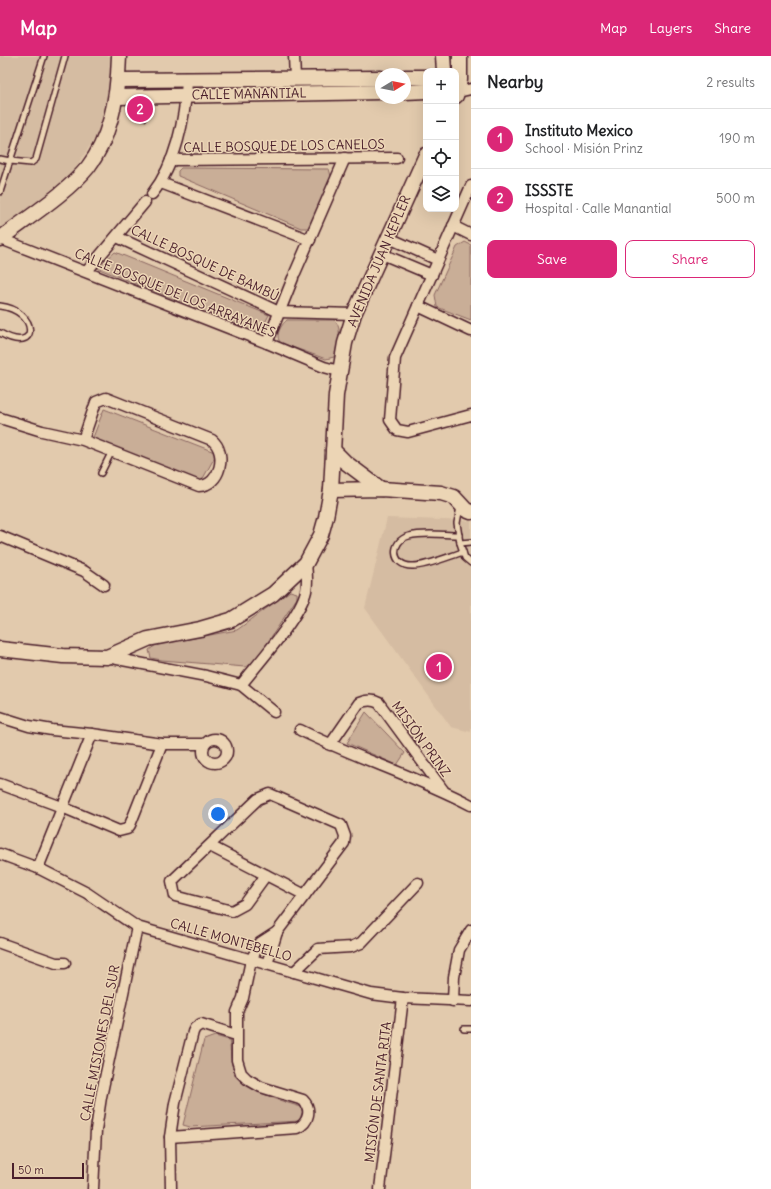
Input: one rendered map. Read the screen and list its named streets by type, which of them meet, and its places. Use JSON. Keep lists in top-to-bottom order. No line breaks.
{"streets":{"street":["CALLE MANANTIAL","CALLE BOSQUE DE LOS CANELOS","AVENIDA JUAN KEPLER","CALLE BOSQUE DE BAMBÚ","CALLE BOSQUE DE LOS ARRAYANES","MISIÓN PRINZ","CALLE MONTEBELLO","CALLE MISIONES DEL SUR","MISIÓN DE SANTA RITA"]},"crossings":[["AVENIDA JUAN KEPLER","CALLE BOSQUE DE BAMBÚ"],["AVENIDA JUAN KEPLER","CALLE BOSQUE DE LOS ARRAYANES"],["CALLE MONTEBELLO","CALLE MISIONES DEL SUR"],["CALLE MONTEBELLO","MISIÓN DE SANTA RITA"]],"scale_bar":"50 m","north":"right","page":{"header":"Map","nav":["Map","Layers","Share"],"heading":["Nearby","2 results"],"map_buttons":["+","−"],"pins":["2","1"],"list":[{"mark":"1","name":"Instituto Mexico","note":"School · Misión Prinz","value":"190 m"},{"mark":"2","name":"ISSSTE","note":"Hospital · Calle Manantial","value":"500 m"}],"buttons":["Save","Share"],"scale":"50 m"}}
